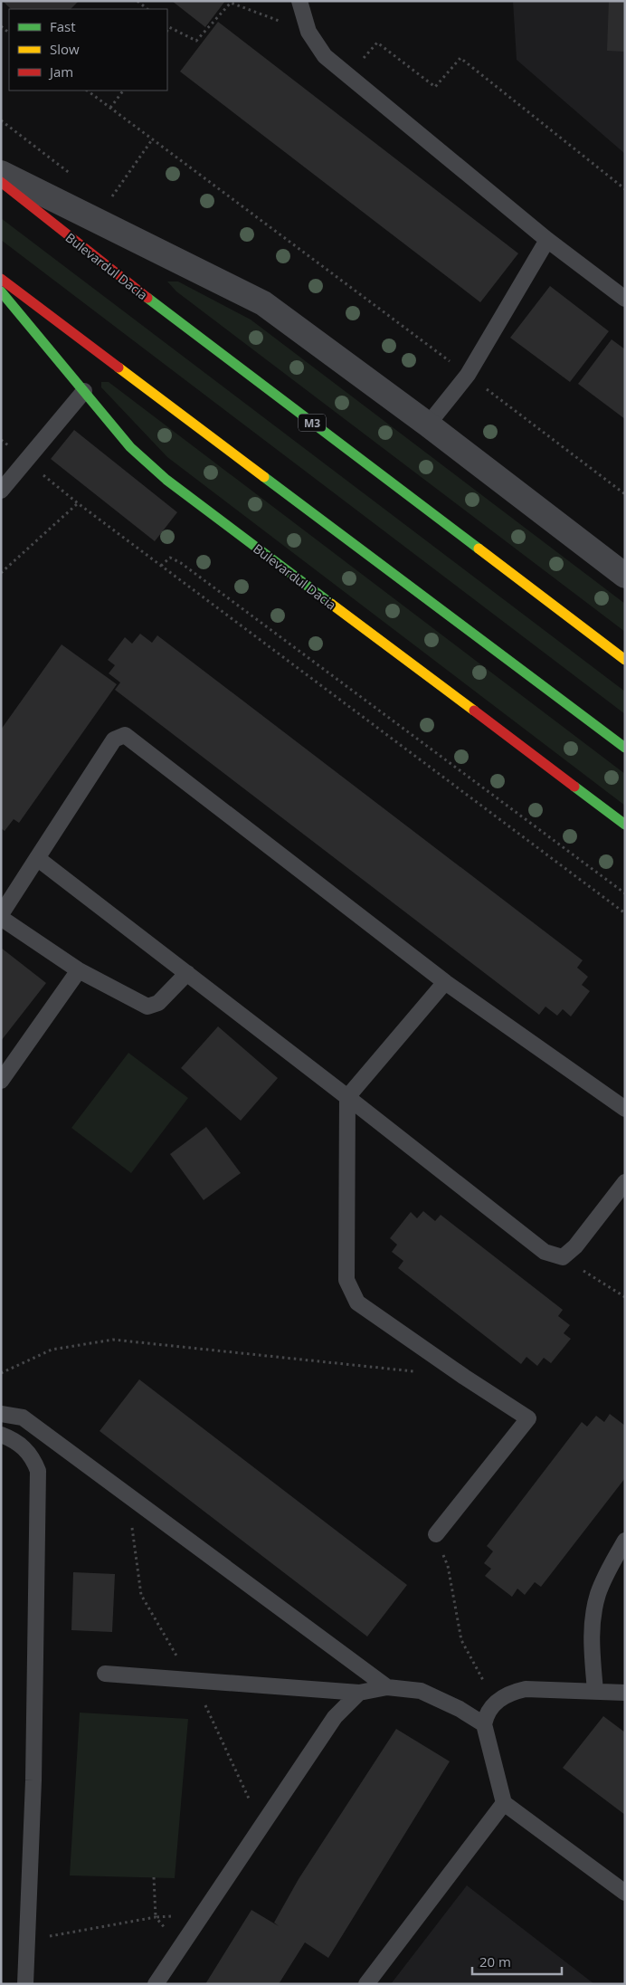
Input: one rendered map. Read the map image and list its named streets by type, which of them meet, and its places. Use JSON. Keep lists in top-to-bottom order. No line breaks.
{"streets":{"main road":["Bulevardul Dacia","M3"]},"legend":["Fast","Slow","Jam"],"scale_bar":"20 m"}
